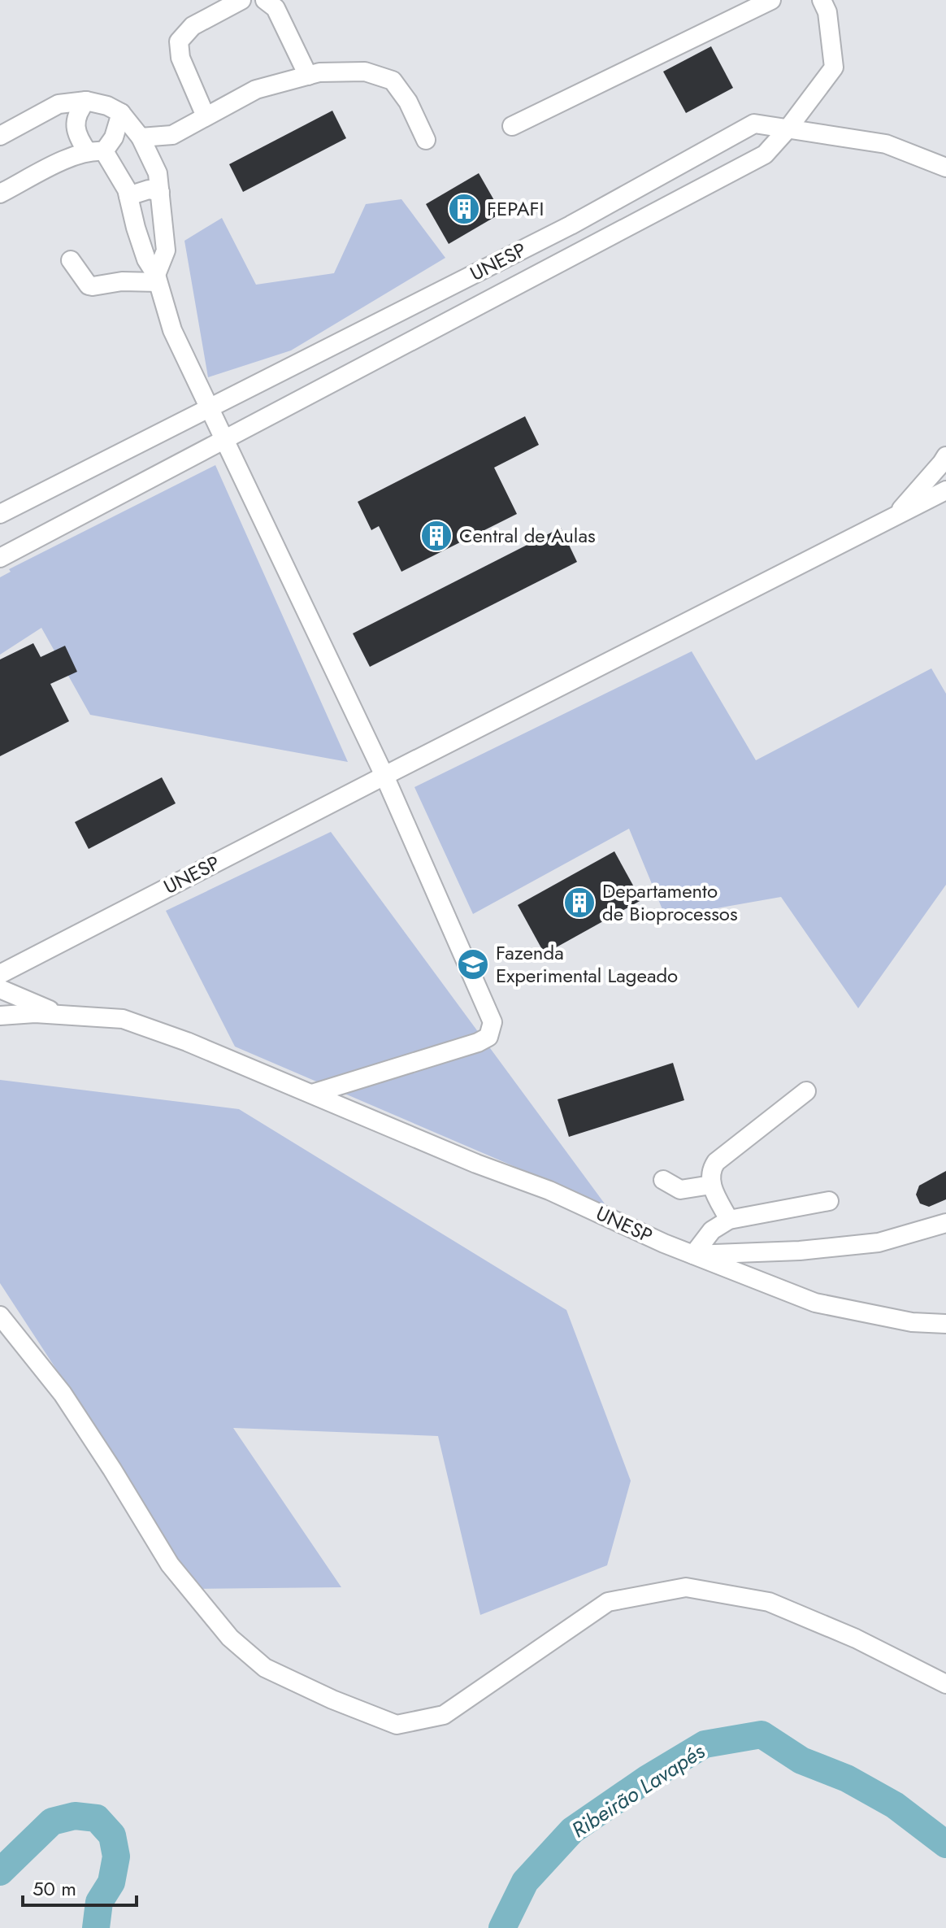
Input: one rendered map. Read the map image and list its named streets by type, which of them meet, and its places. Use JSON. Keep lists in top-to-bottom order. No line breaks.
{"streets":{"lane":["UNESP"]},"water":["Ribeirão Lavapés"],"places":{"building":["FEPAFI","Central de Aulas","Departamento de Bioprocessos"],"school or university":["Fazenda Experimental Lageado"]},"scale_bar":"50 m"}
